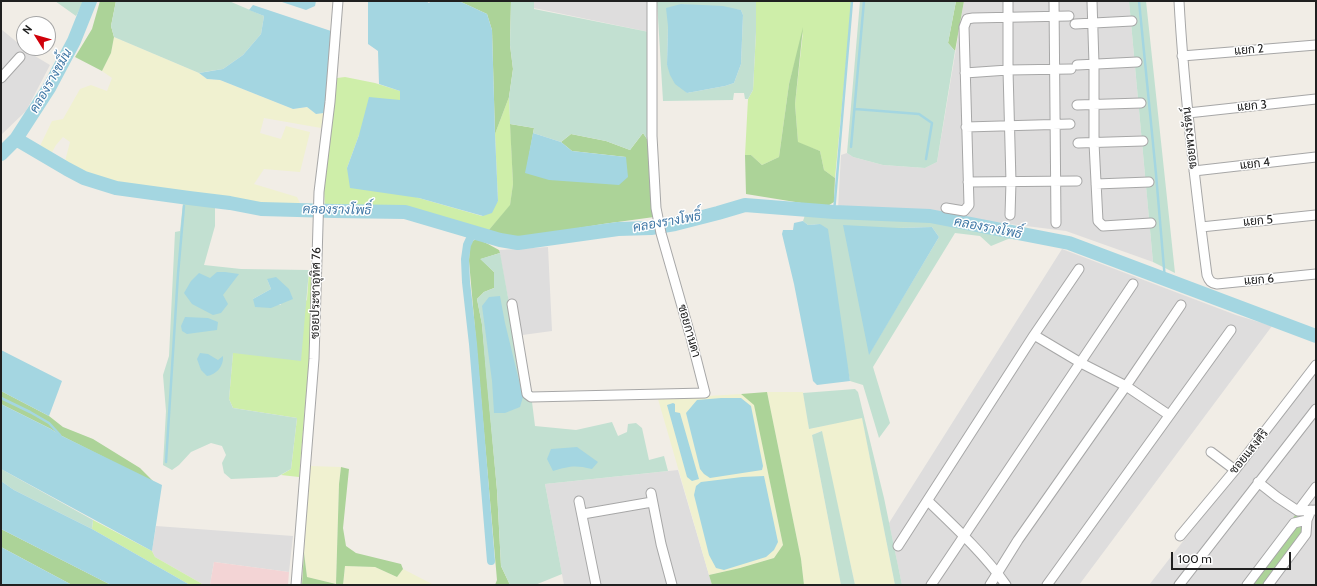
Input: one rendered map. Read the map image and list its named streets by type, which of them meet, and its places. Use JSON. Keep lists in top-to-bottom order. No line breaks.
{"streets":{"street":["แยก 2","แยก 3","ซอยพวงรัตน์","แยก 4","แยก 5","แยก 6","ซอยประชาอุทิศ 76","ซอยกานดา","ซอยแสงศิริ"]},"crossings":[["แยก 2","ซอยพวงรัตน์"],["แยก 3","ซอยพวงรัตน์"],["ซอยพวงรัตน์","แยก 4"],["ซอยพวงรัตน์","แยก 5"],["ซอยพวงรัตน์","แยก 6"]],"water":["คลองรางขมิ้น","คลองรางโพธิ์"],"scale_bar":"100 m","north":"top left"}
